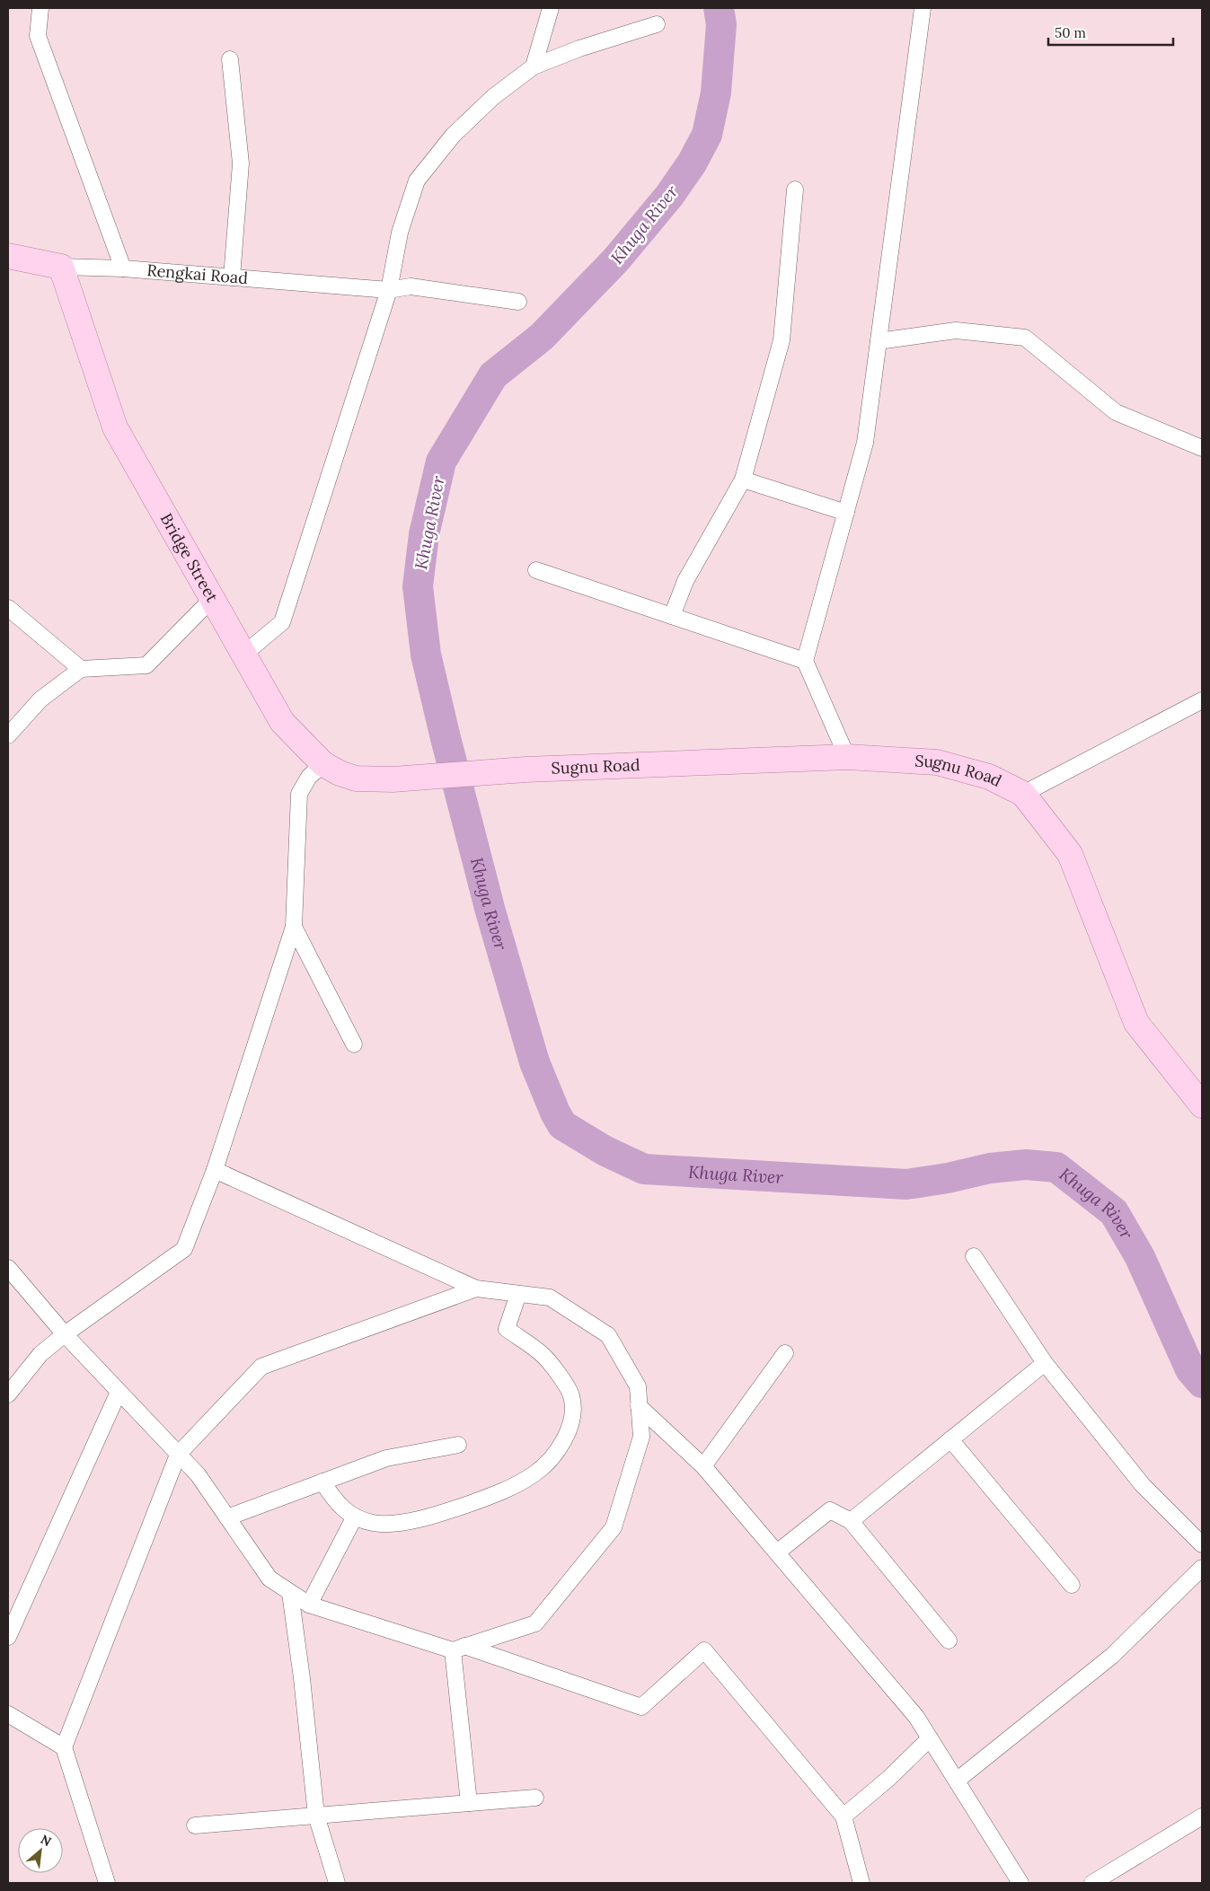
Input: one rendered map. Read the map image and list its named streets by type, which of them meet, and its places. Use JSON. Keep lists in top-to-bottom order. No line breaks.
{"streets":{"main road":["Rengkai Road","Bridge Street","Sugnu Road"]},"crossings":[["Rengkai Road","Bridge Street"],["Bridge Street","Sugnu Road"]],"water":["Khuga River"],"scale_bar":"50 m","north":"top right"}
